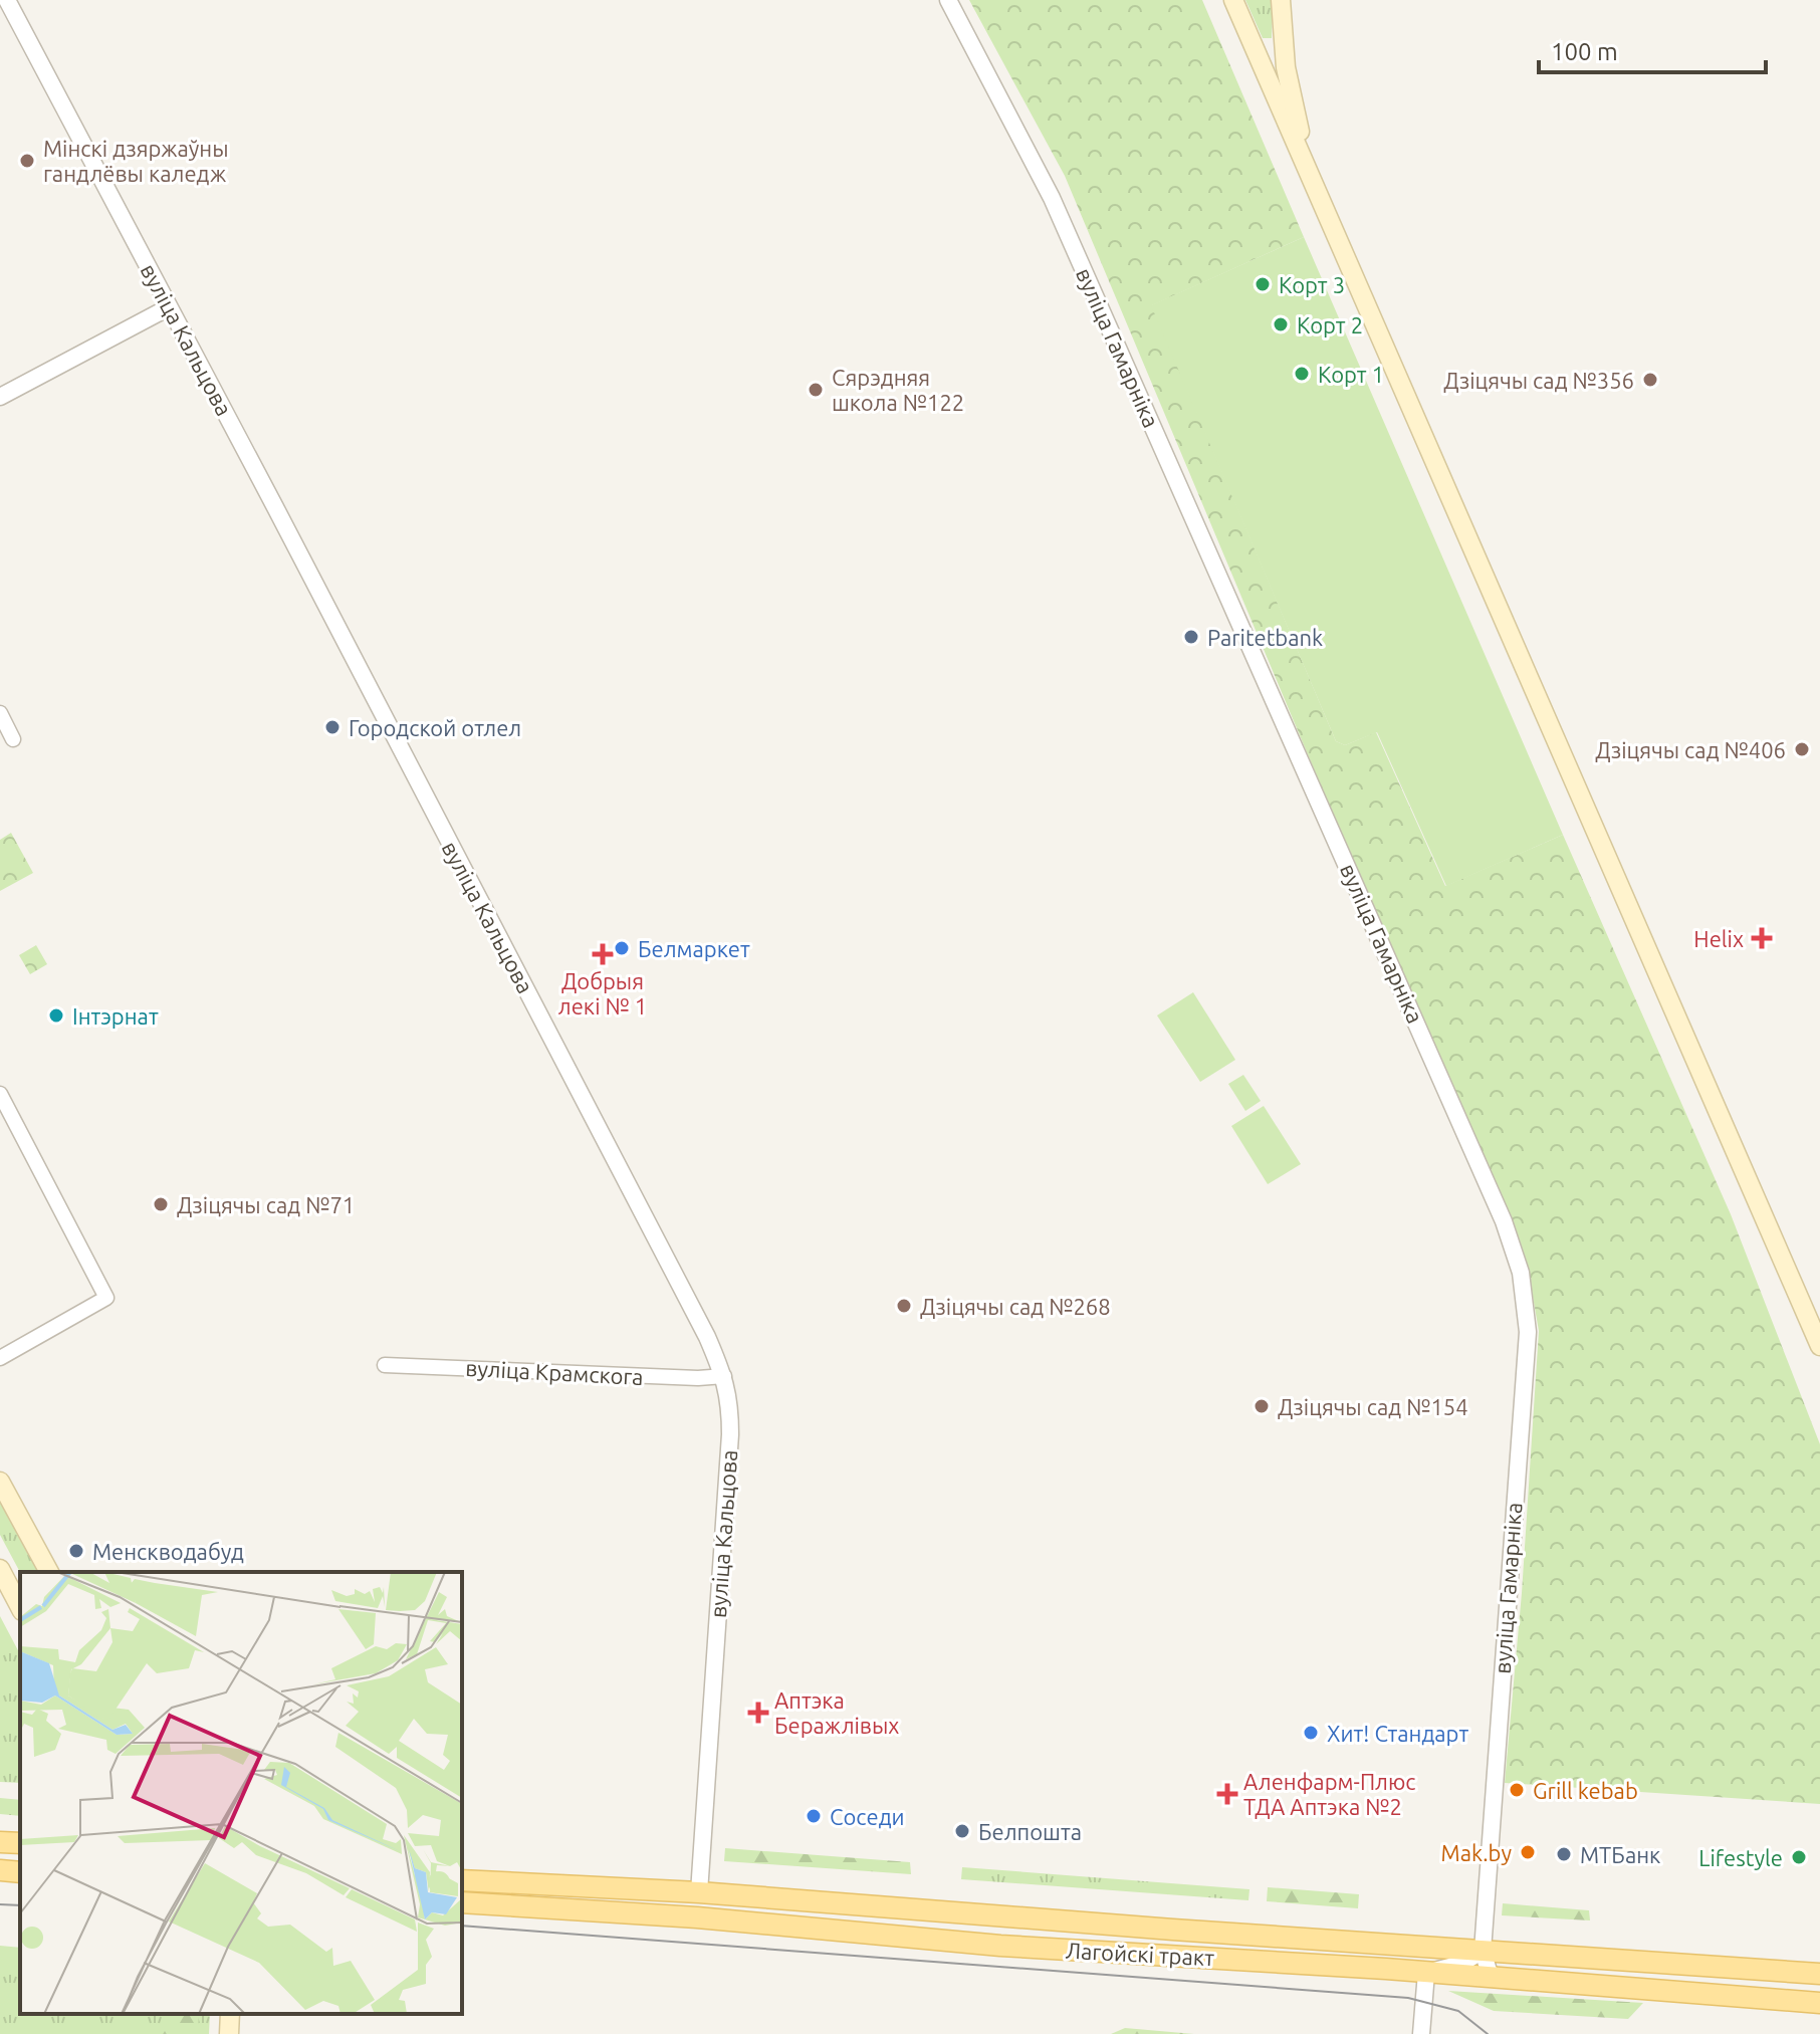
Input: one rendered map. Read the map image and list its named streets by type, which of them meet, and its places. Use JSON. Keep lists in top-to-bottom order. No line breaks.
{"streets":{"main road":["Лагойскі тракт"],"street":["вуліца Кальцова","вуліца Гамарніка","вуліца Крамскога"]},"crossings":[["вуліца Кальцова","вуліца Крамскога"],["вуліца Кальцова","Лагойскі тракт"],["вуліца Гамарніка","Лагойскі тракт"]],"places":{"other":["Мінскі дзяржаўны гандлёвы каледж","Корт 3","Корт 2","Корт 1","Дзіцячы сад №356","Сярэдняя школа №122","Paritetbank","Городской отлел","Дзіцячы сад №406","Белмаркет","Інтэрнат","Дзіцячы сад №71","Дзіцячы сад №268","Дзіцячы сад №154","Менскводабуд","Хит! Стандарт","Grill kebab","Соседи","Белпошта","Mak.by","МТБанк","Lifestyle"],"health":["Helix","Добрыя лекі № 1","Аптэка Беражлівых","Аленфарм-Плюс ТДА Аптэка №2"]},"scale_bar":"100 m"}
